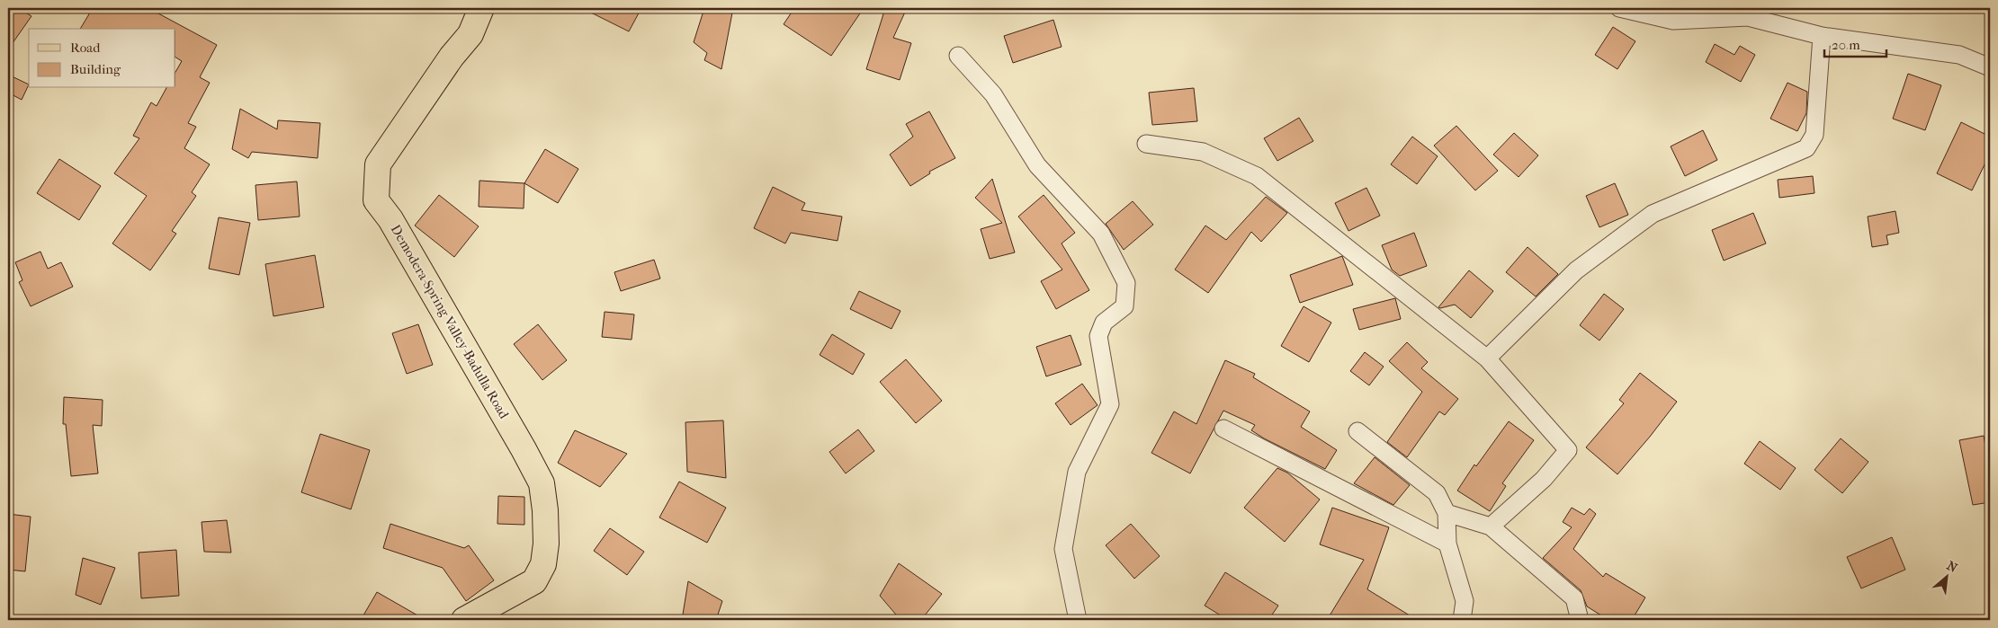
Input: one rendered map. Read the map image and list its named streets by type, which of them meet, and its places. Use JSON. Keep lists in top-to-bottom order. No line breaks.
{"streets":{"main road":["Demodera-Spring Valley-Badulla Road"]},"legend":["Road","Building"],"scale_bar":"20 m","north":"top right"}
